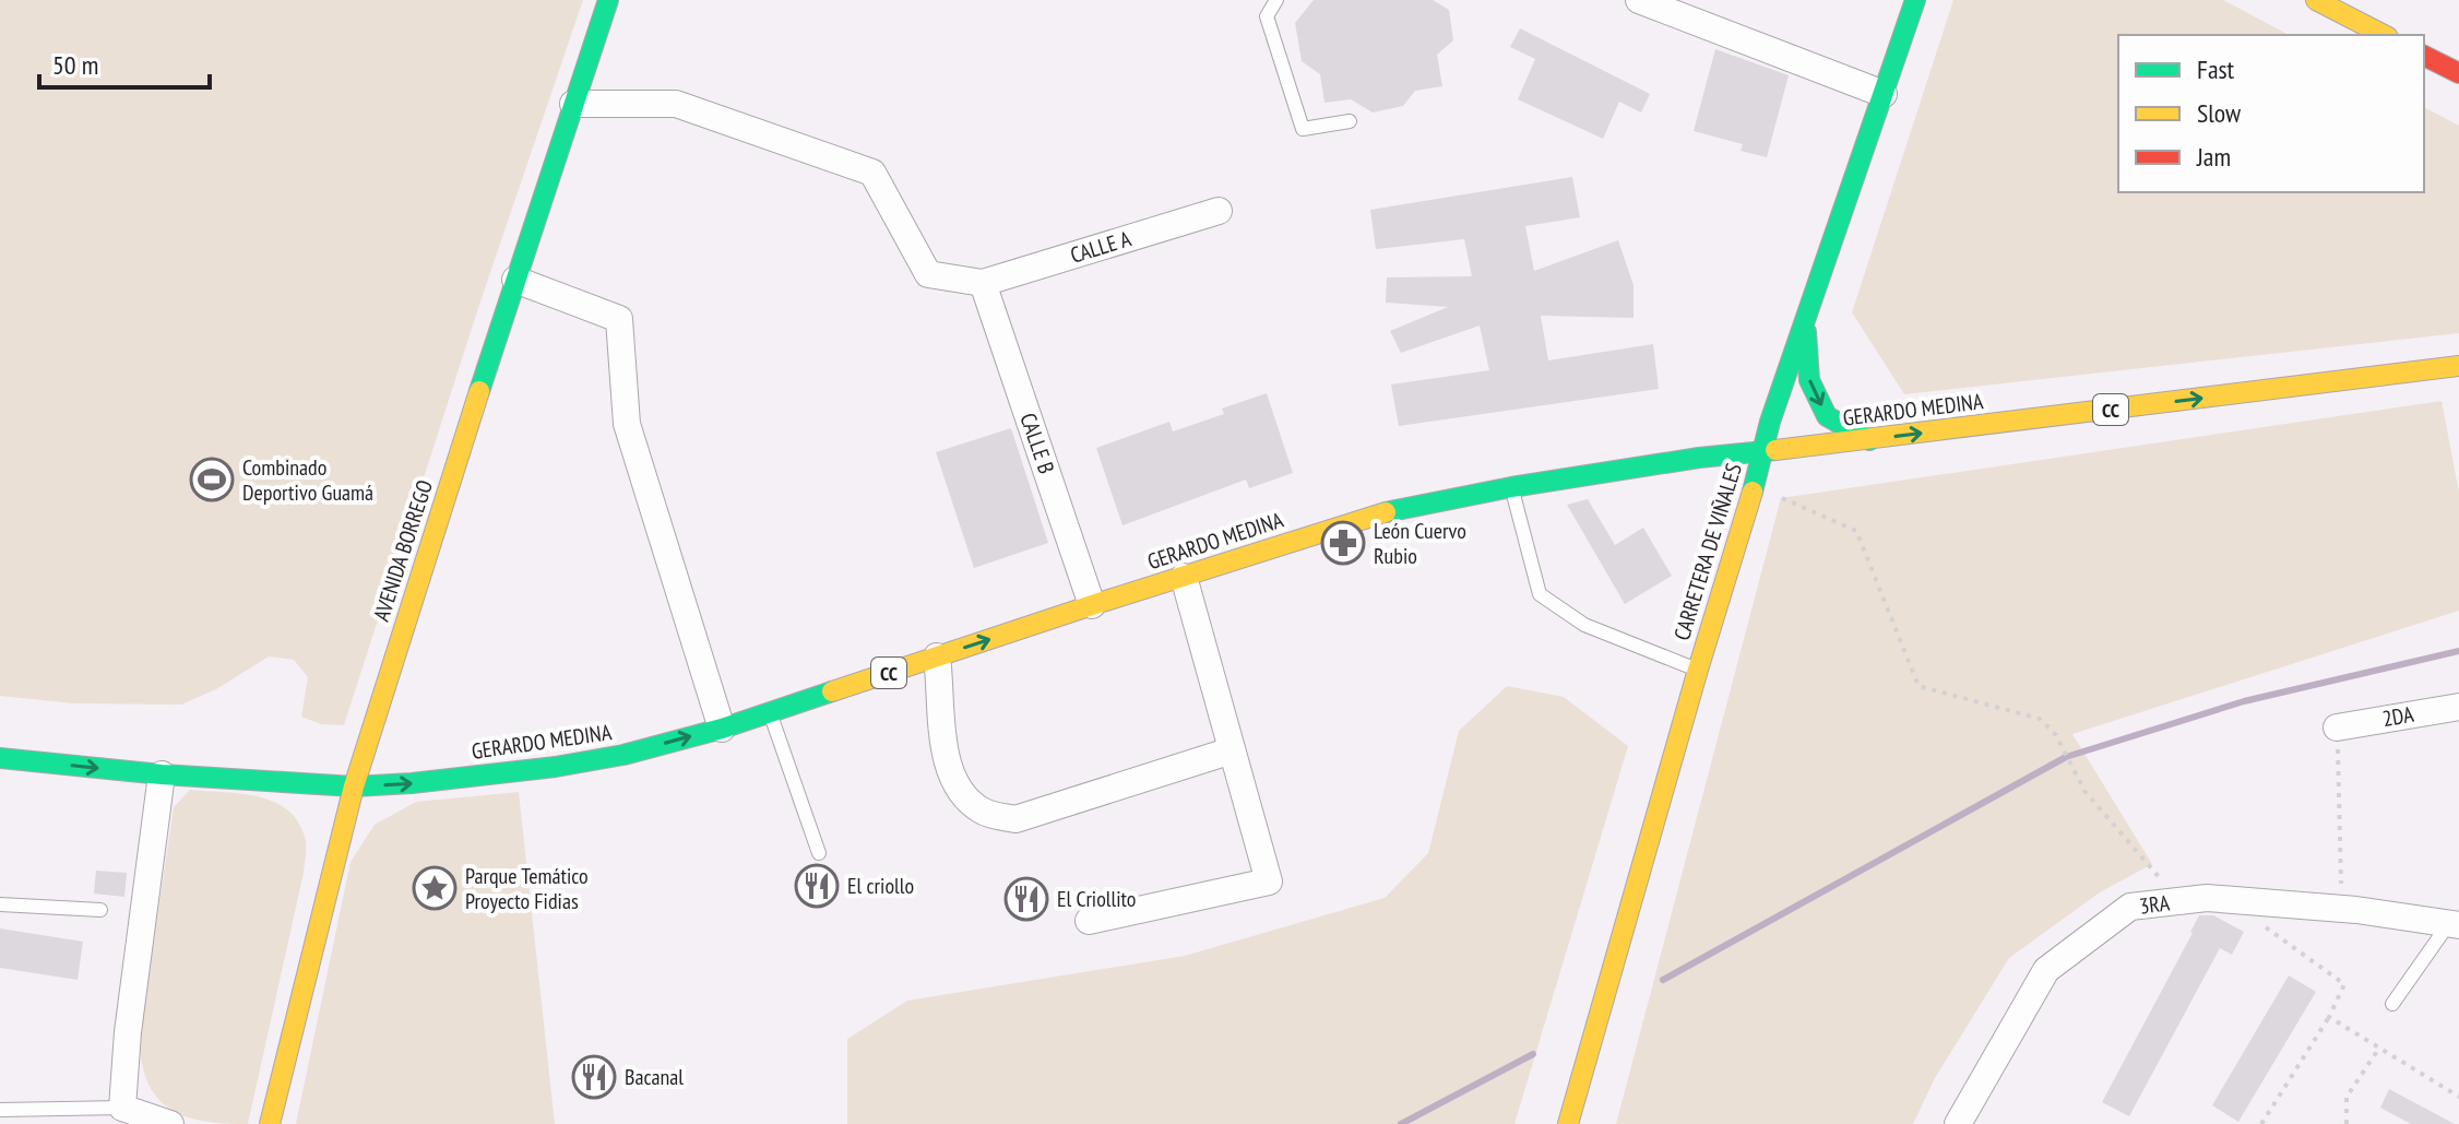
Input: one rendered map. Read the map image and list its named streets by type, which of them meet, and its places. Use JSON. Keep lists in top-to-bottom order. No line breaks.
{"streets":{"main road":["GERARDO MEDINA","CC","AVENIDA BORREGO","CARRETERA DE VIÑALES"],"street":["CALLE A","CALLE B","2DA","3RA"]},"crossings":[["CALLE A","CALLE B"],["GERARDO MEDINA","CALLE B"],["GERARDO MEDINA","AVENIDA BORREGO"],["GERARDO MEDINA","CARRETERA DE VIÑALES"]],"one_way":["GERARDO MEDINA"],"places":{"sports":["Combinado Deportivo Guamá"],"pharmacy":["León Cuervo Rubio"],"restaurant":["El criollo","El Criollito","Bacanal"],"place":["Parque Temático Proyecto Fidias"]},"legend":["Fast","Slow","Jam"],"scale_bar":"50 m"}
